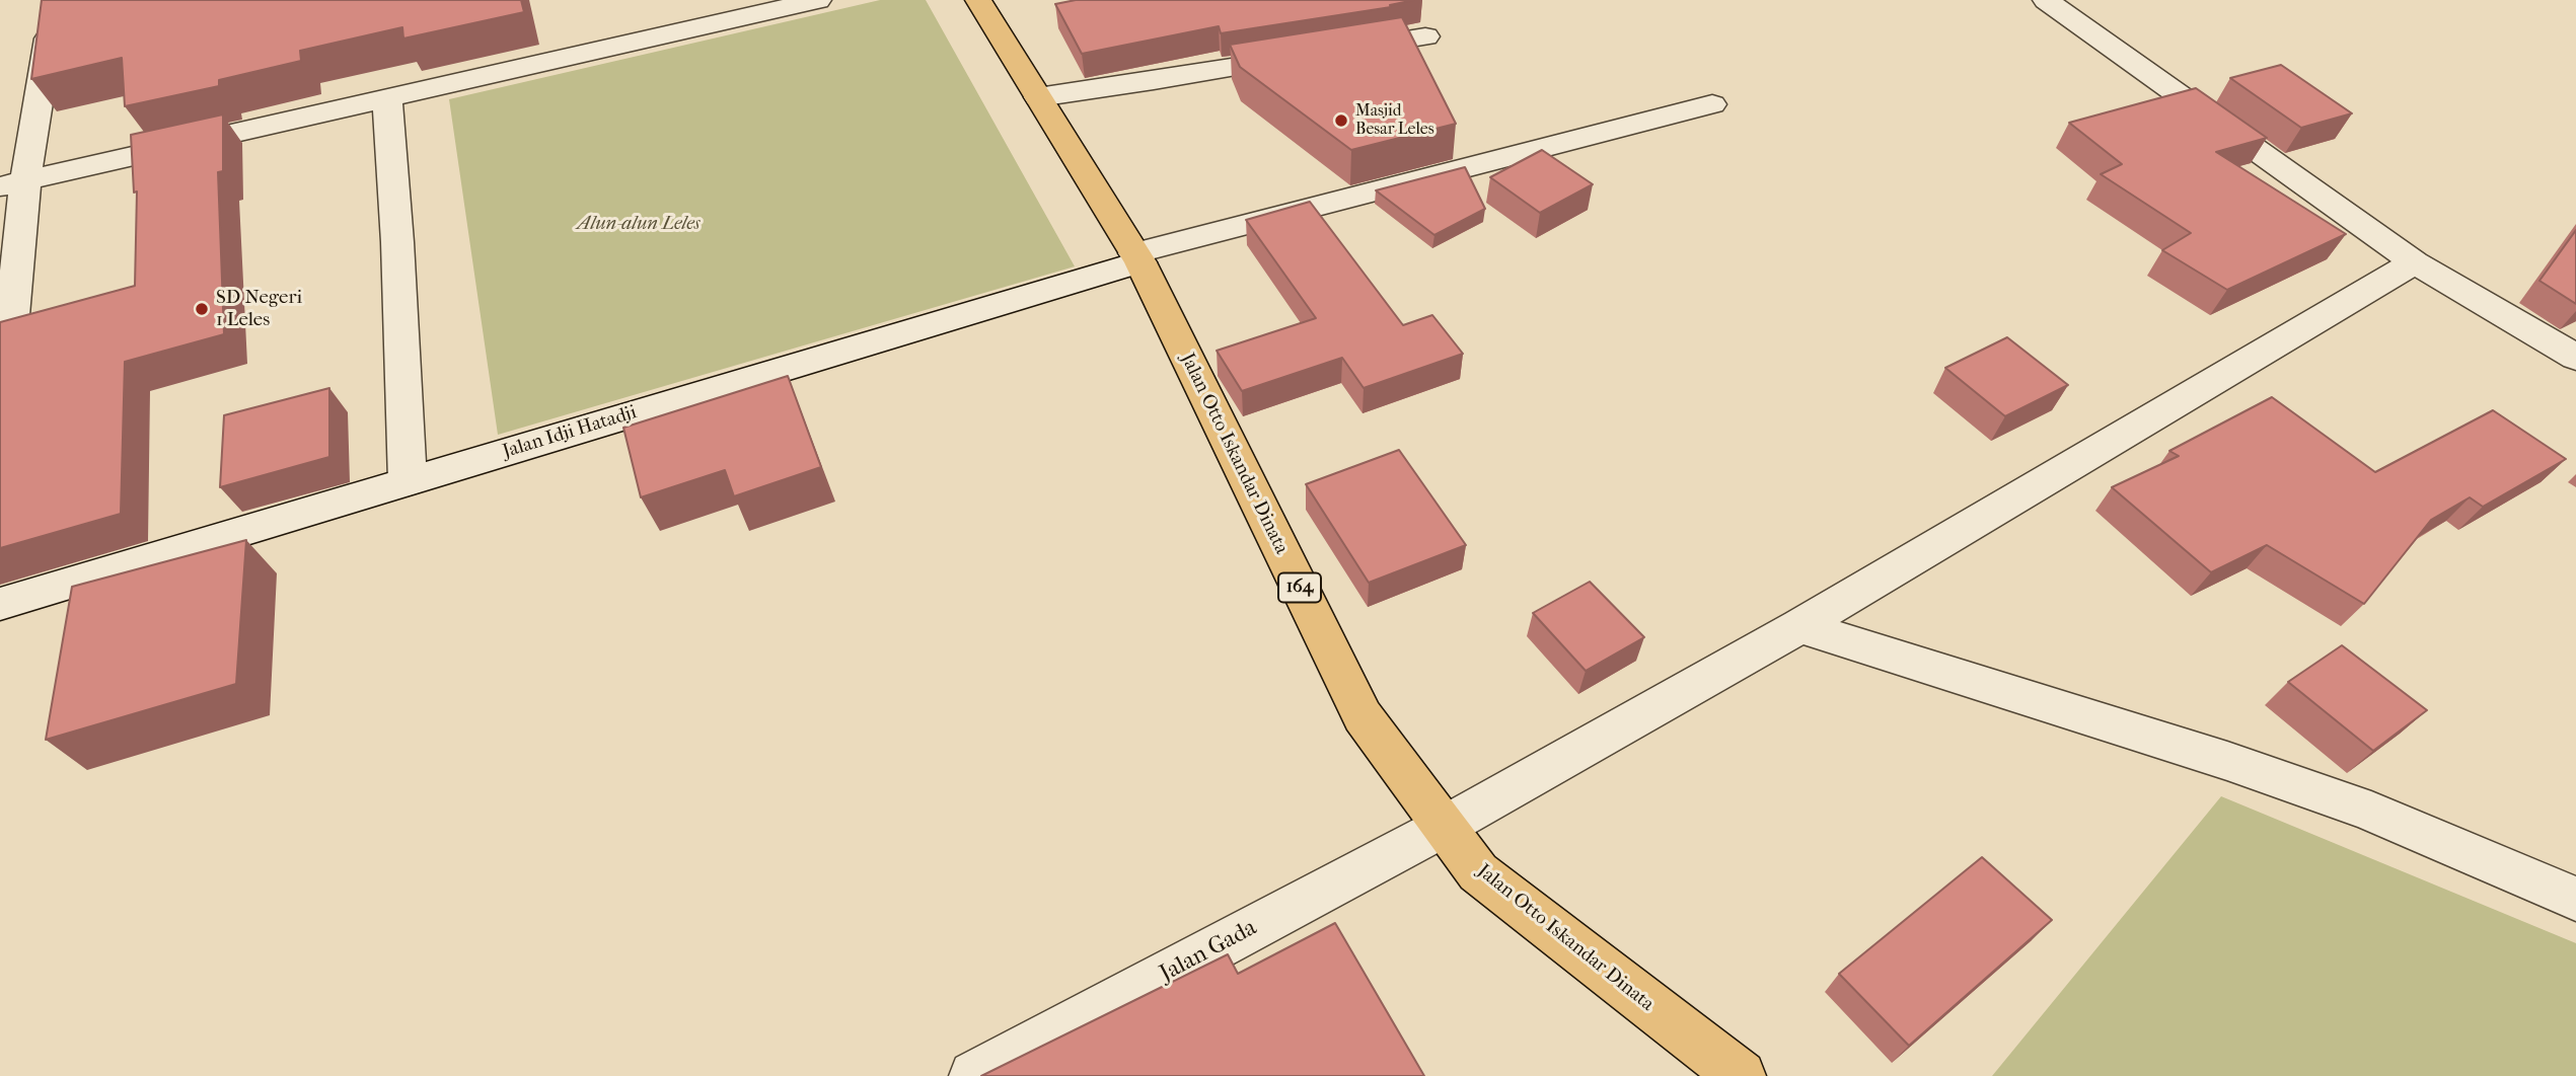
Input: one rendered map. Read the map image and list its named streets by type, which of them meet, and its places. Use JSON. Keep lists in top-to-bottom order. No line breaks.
{"streets":{"main road":["Jalan Otto Iskandar Dinata","164"],"street":["Jalan Idji Hatadji","Jalan Gada"]},"crossings":[["Jalan Idji Hatadji","Jalan Otto Iskandar Dinata"],["Jalan Otto Iskandar Dinata","Jalan Gada"]],"parks":["Alun-alun Leles"],"places":["Masjid Besar Leles","SD Negeri 1 Leles"]}
